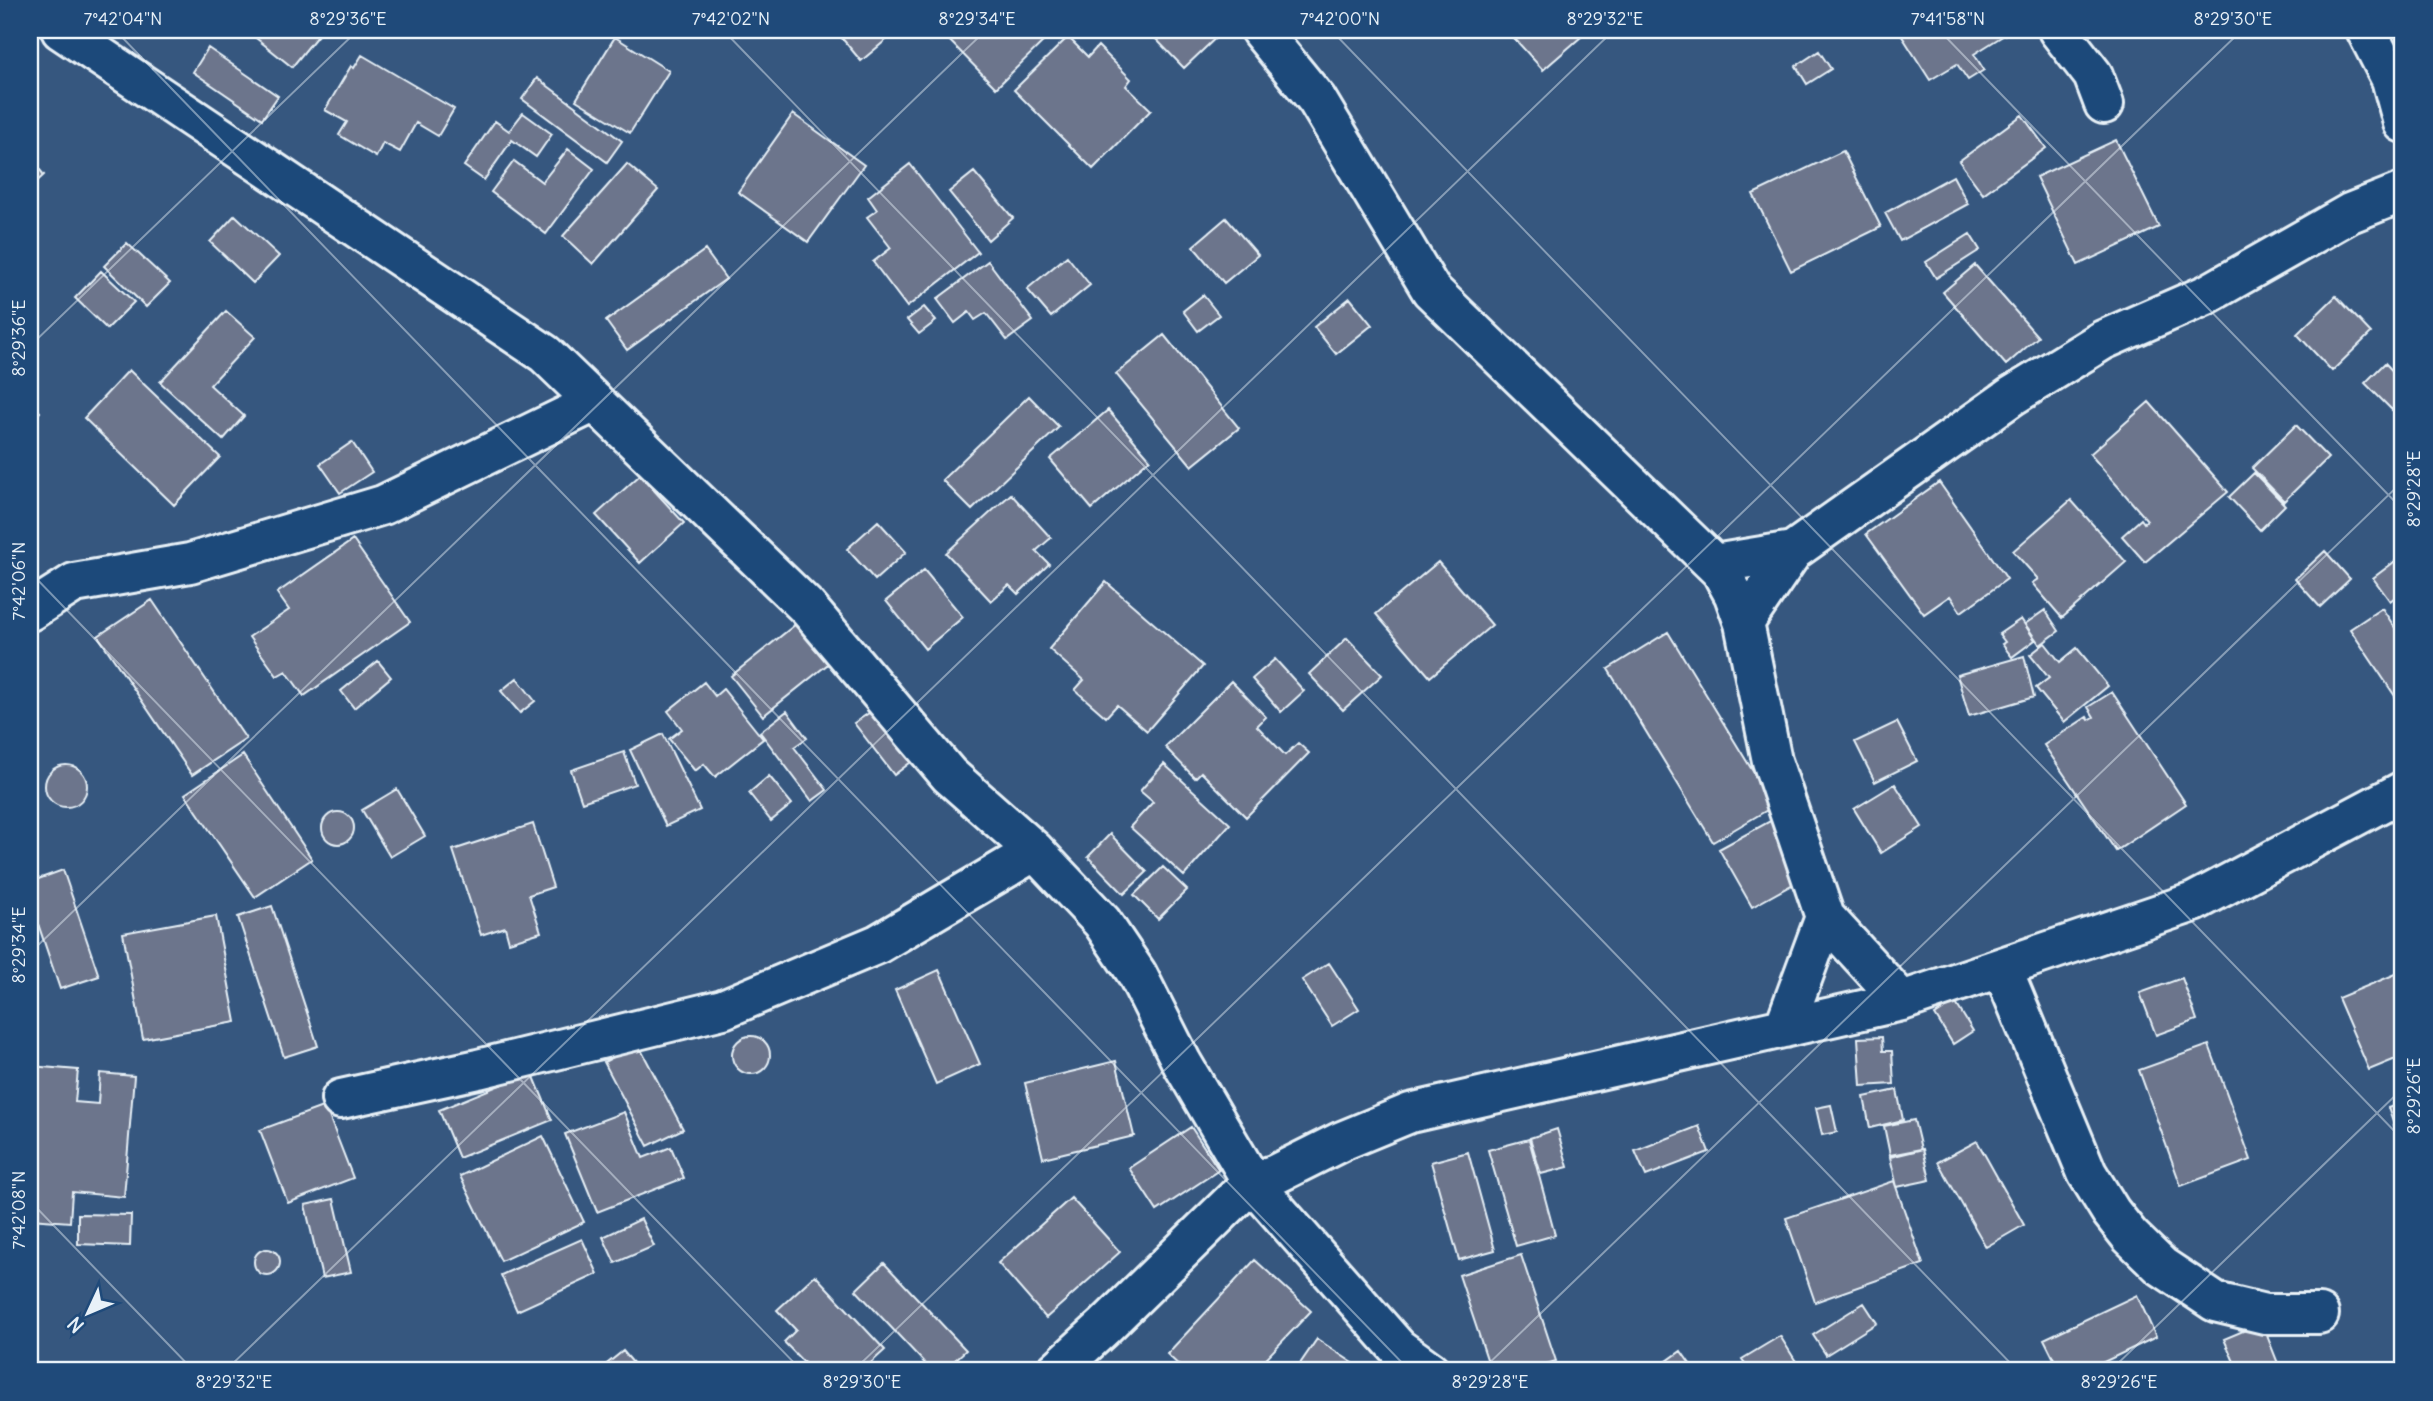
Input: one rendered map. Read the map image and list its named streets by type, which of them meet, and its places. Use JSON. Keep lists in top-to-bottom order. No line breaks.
{"north":"bottom left","coordinates":["7°42'04\"N","8°29'36\"E","7°42'02\"N","8°29'34\"E","7°42'00\"N","8°29'32\"E","7°41'58\"N","8°29'30\"E","8°29'28\"E","7°42'06\"N","8°29'26\"E","7°42'08\"N"]}
